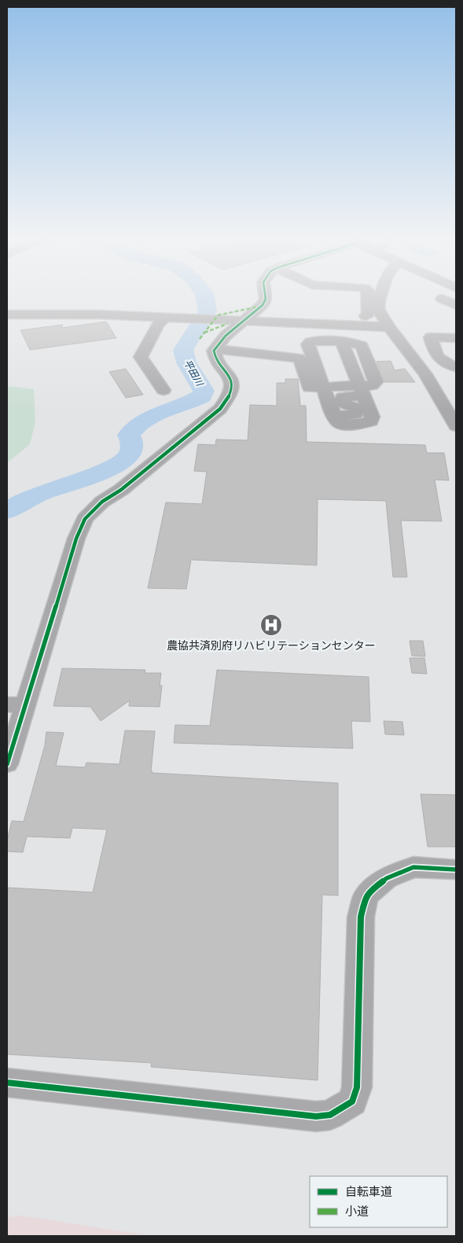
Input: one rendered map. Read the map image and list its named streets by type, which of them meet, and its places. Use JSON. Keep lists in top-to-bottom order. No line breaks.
{"water":["平田川"],"places":{"hospital":["農協共済別府リハビリテーションセンター"]},"legend":["自転車道","小道"]}
